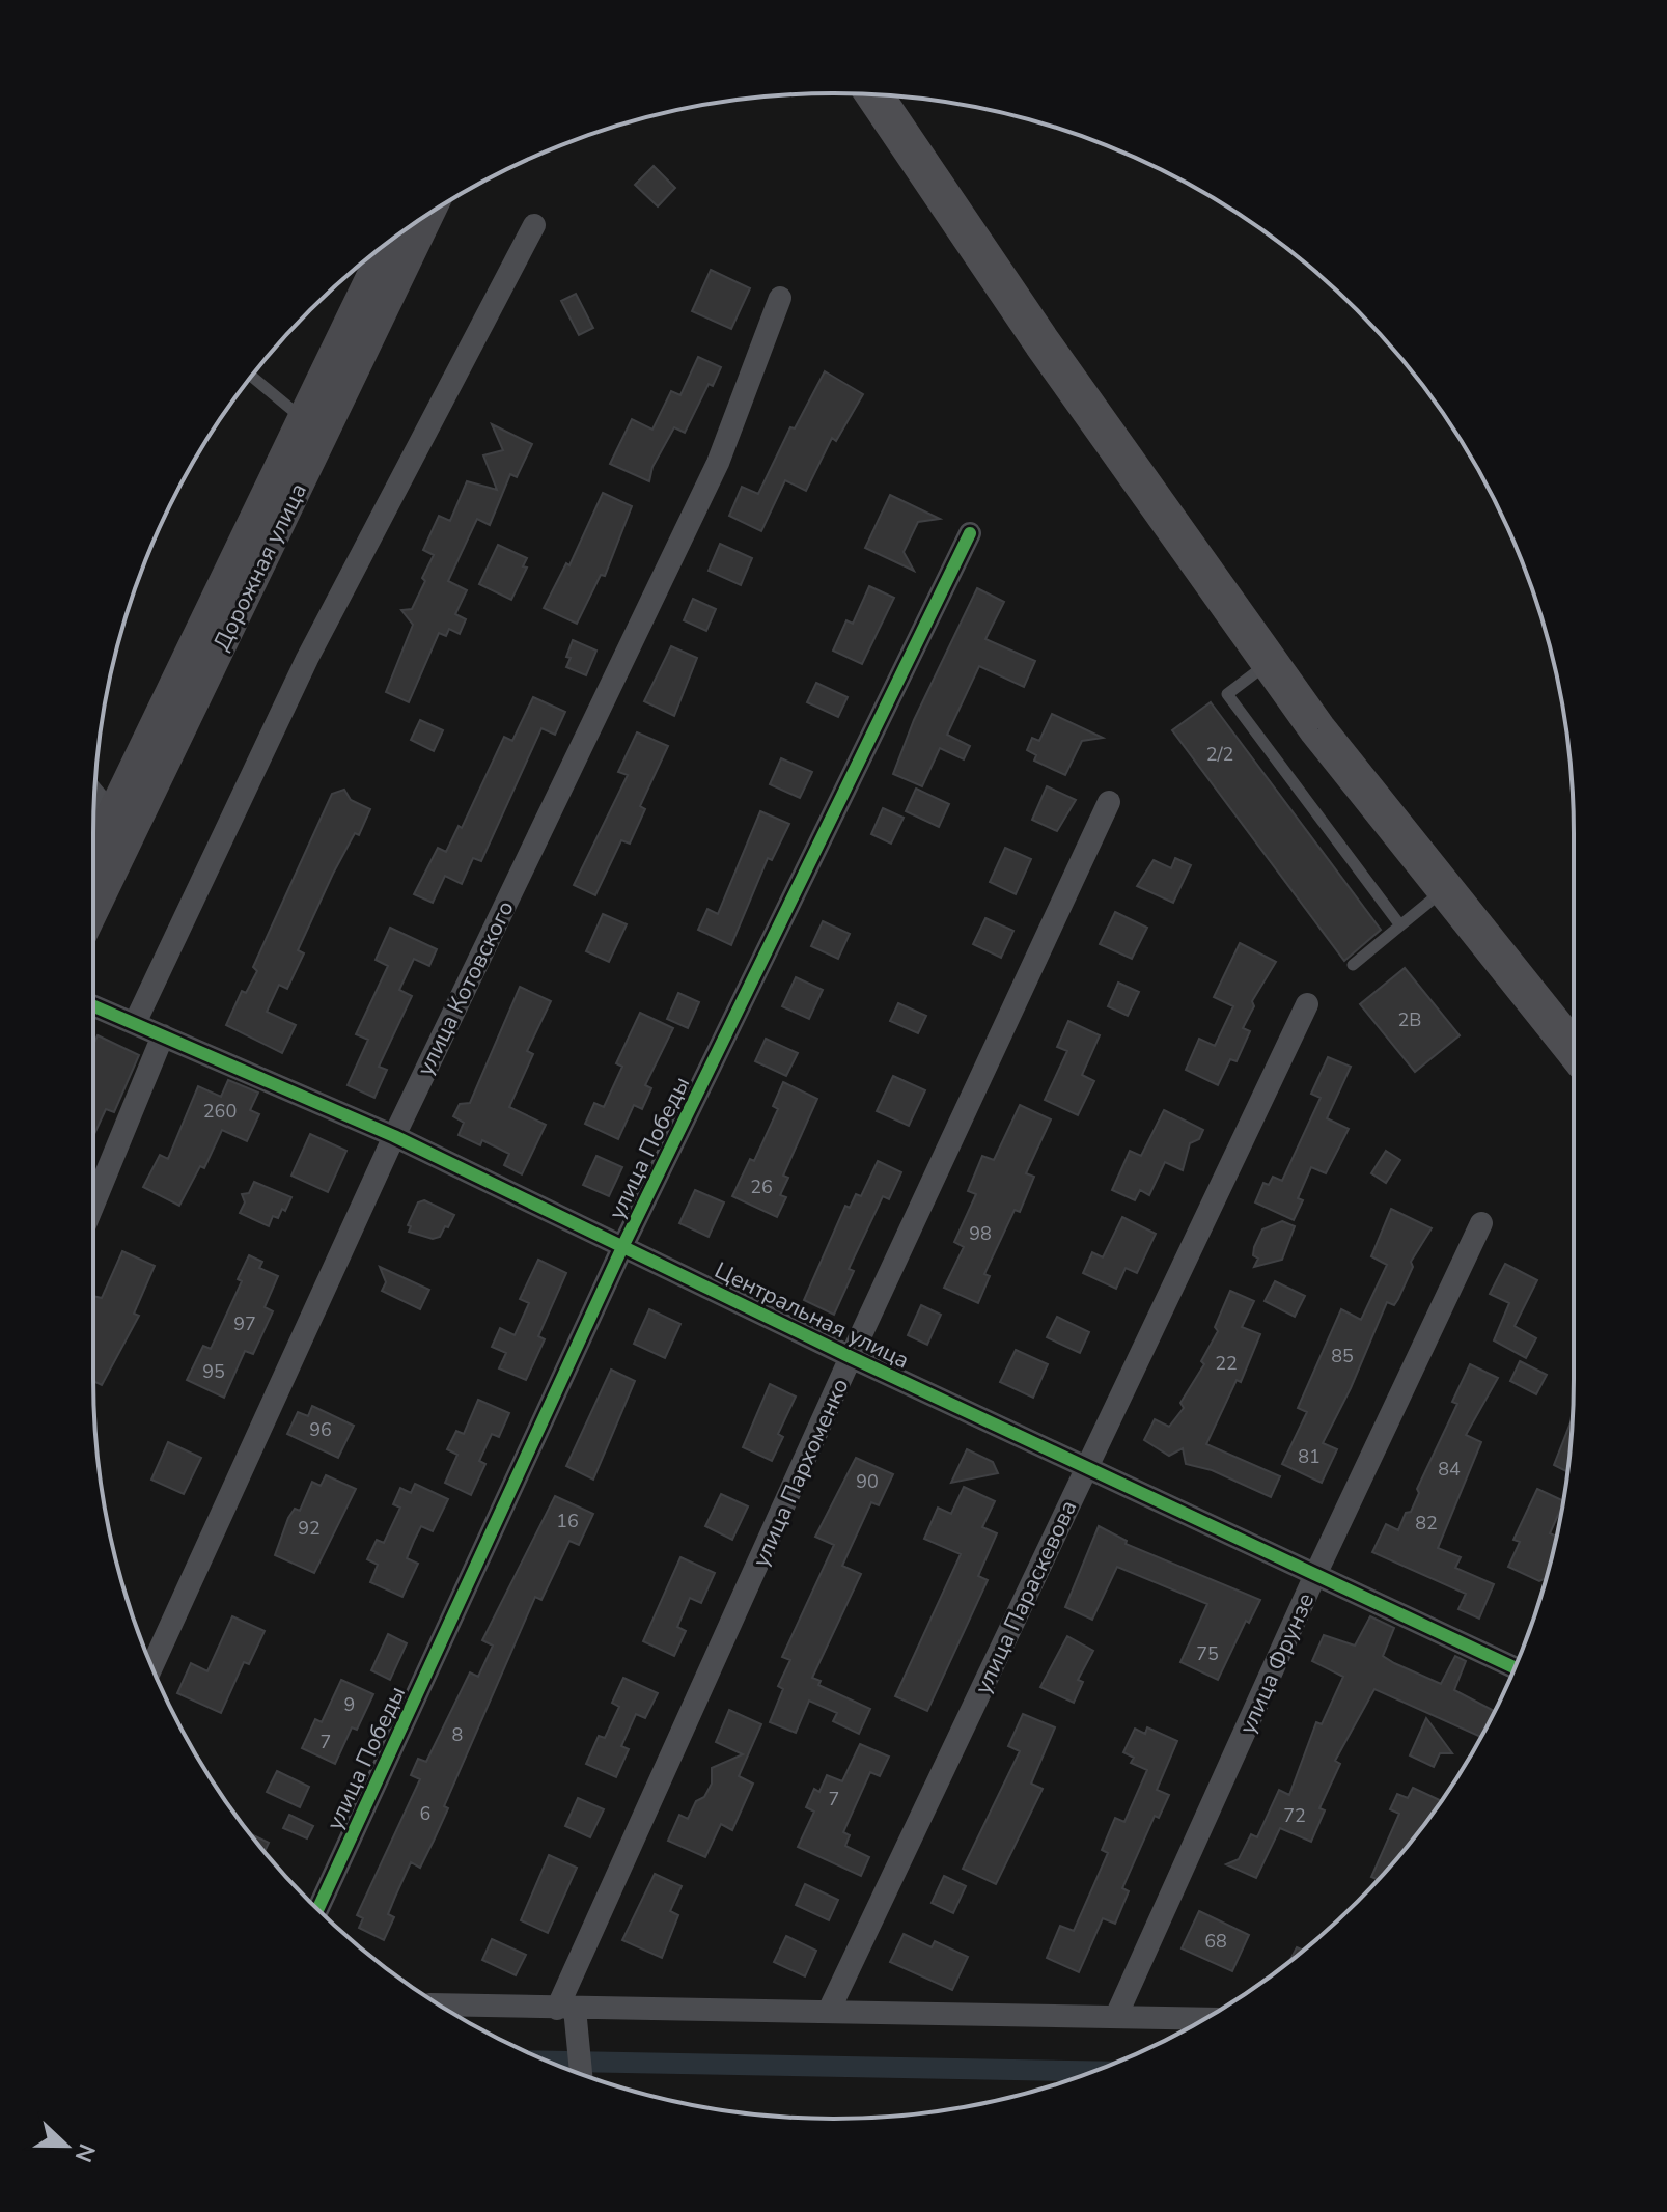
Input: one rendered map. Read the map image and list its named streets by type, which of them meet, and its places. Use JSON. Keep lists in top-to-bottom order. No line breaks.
{"streets":{"main road":["Дорожная улица"],"street":["улица Котовского","улица Победы","Центральная улица","улица Пархоменко","улица Параскевова","улица Фрунзе"]},"crossings":[["улица Котовского","Центральная улица"],["улица Победы","Центральная улица"],["Центральная улица","улица Пархоменко"],["Центральная улица","улица Параскевова"],["Центральная улица","улица Фрунзе"]],"house_numbers":["2/2","2В","260","26","98","97","85","22","95","96","81","84","90","16","82","92","75","9","8","7","7","6","72","68"],"north":"right"}
